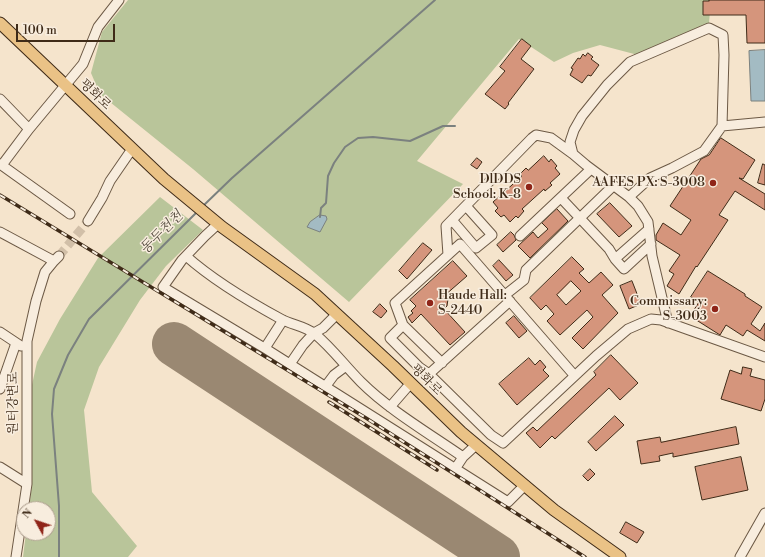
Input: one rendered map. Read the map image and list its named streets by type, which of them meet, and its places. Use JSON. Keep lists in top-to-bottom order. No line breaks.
{"streets":{"main road":["평화로"],"street":["원터강변로"]},"water":["동두천천"],"places":["AAFES PX: S-3008","DlDDS School: K-8","Haude Hall: S-2440","Commissary: S-3003"],"scale_bar":"100 m","north":"top left"}
